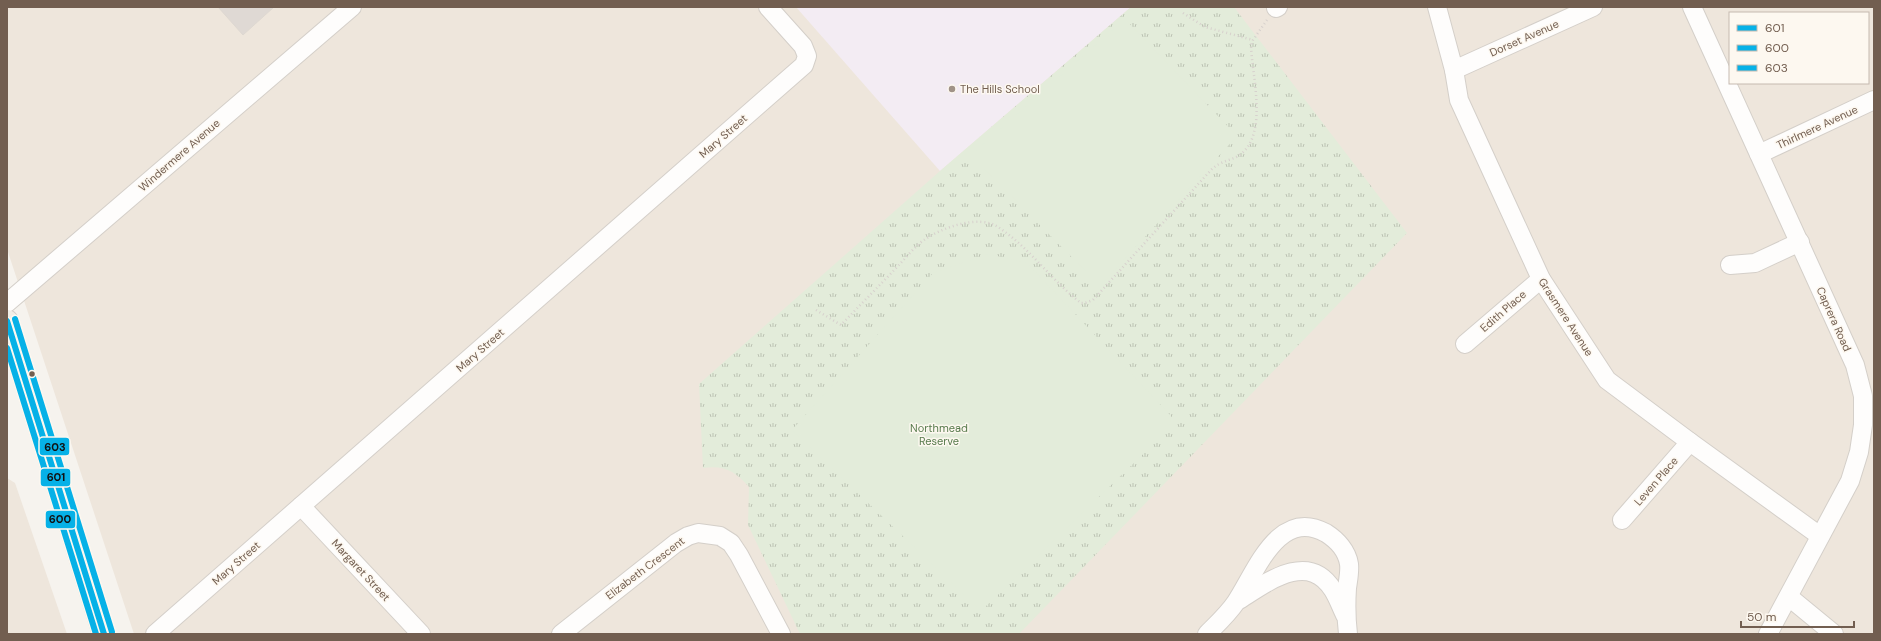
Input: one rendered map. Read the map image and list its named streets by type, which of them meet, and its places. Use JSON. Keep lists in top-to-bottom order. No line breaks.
{"streets":{"street":["Dorset Avenue","Thirlmere Avenue","Mary Street","Windermere Avenue","Edith Place","Grasmere Avenue","Caprera Road","Leven Place","Elizabeth Crescent","Margaret Street"]},"crossings":[["Dorset Avenue","Grasmere Avenue"],["Thirlmere Avenue","Caprera Road"],["Mary Street","Margaret Street"],["Edith Place","Grasmere Avenue"],["Grasmere Avenue","Caprera Road"],["Grasmere Avenue","Leven Place"]],"parks":["Northmead Reserve"],"places":["The Hills School"],"lines":["transit line 603","transit line 601","transit line 600"],"legend":["601","600","603"],"scale_bar":"50 m"}
